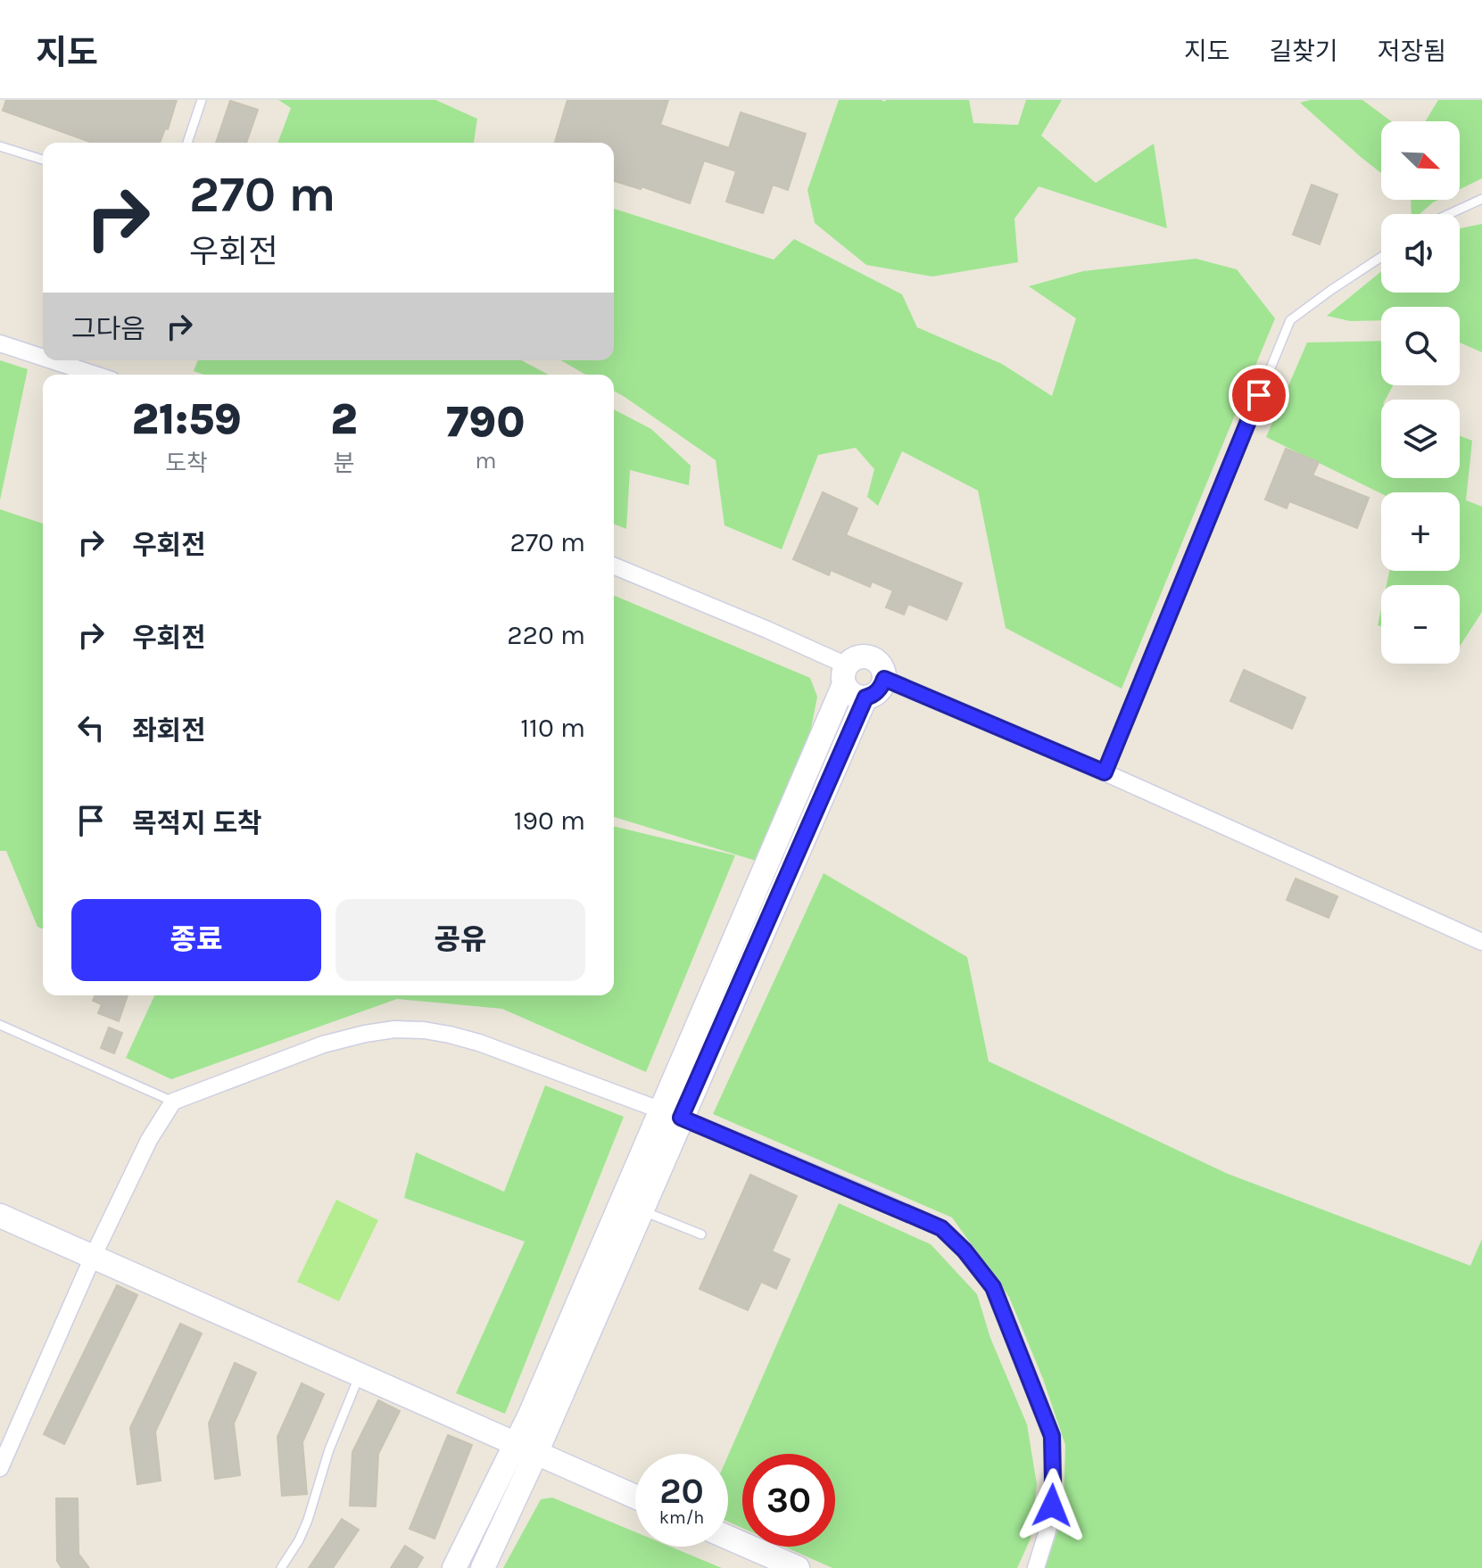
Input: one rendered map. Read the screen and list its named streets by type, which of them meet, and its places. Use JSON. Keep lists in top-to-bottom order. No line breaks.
{"north":"bottom right","page":{"header":"지도","nav":["지도","길찾기","저장됨"],"map_buttons":["+","−"],"turn":["270 m","우회전"],"then":"그다음","eta":["21:59","도착","2","분","790","m"],"list":[{"name":"우회전","value":"270 m"},{"name":"우회전","value":"220 m"},{"name":"좌회전","value":"110 m"},{"name":"목적지 도착","value":"190 m"}],"buttons":["종료","공유"],"speed":"20 km/h","limit":"30"}}
